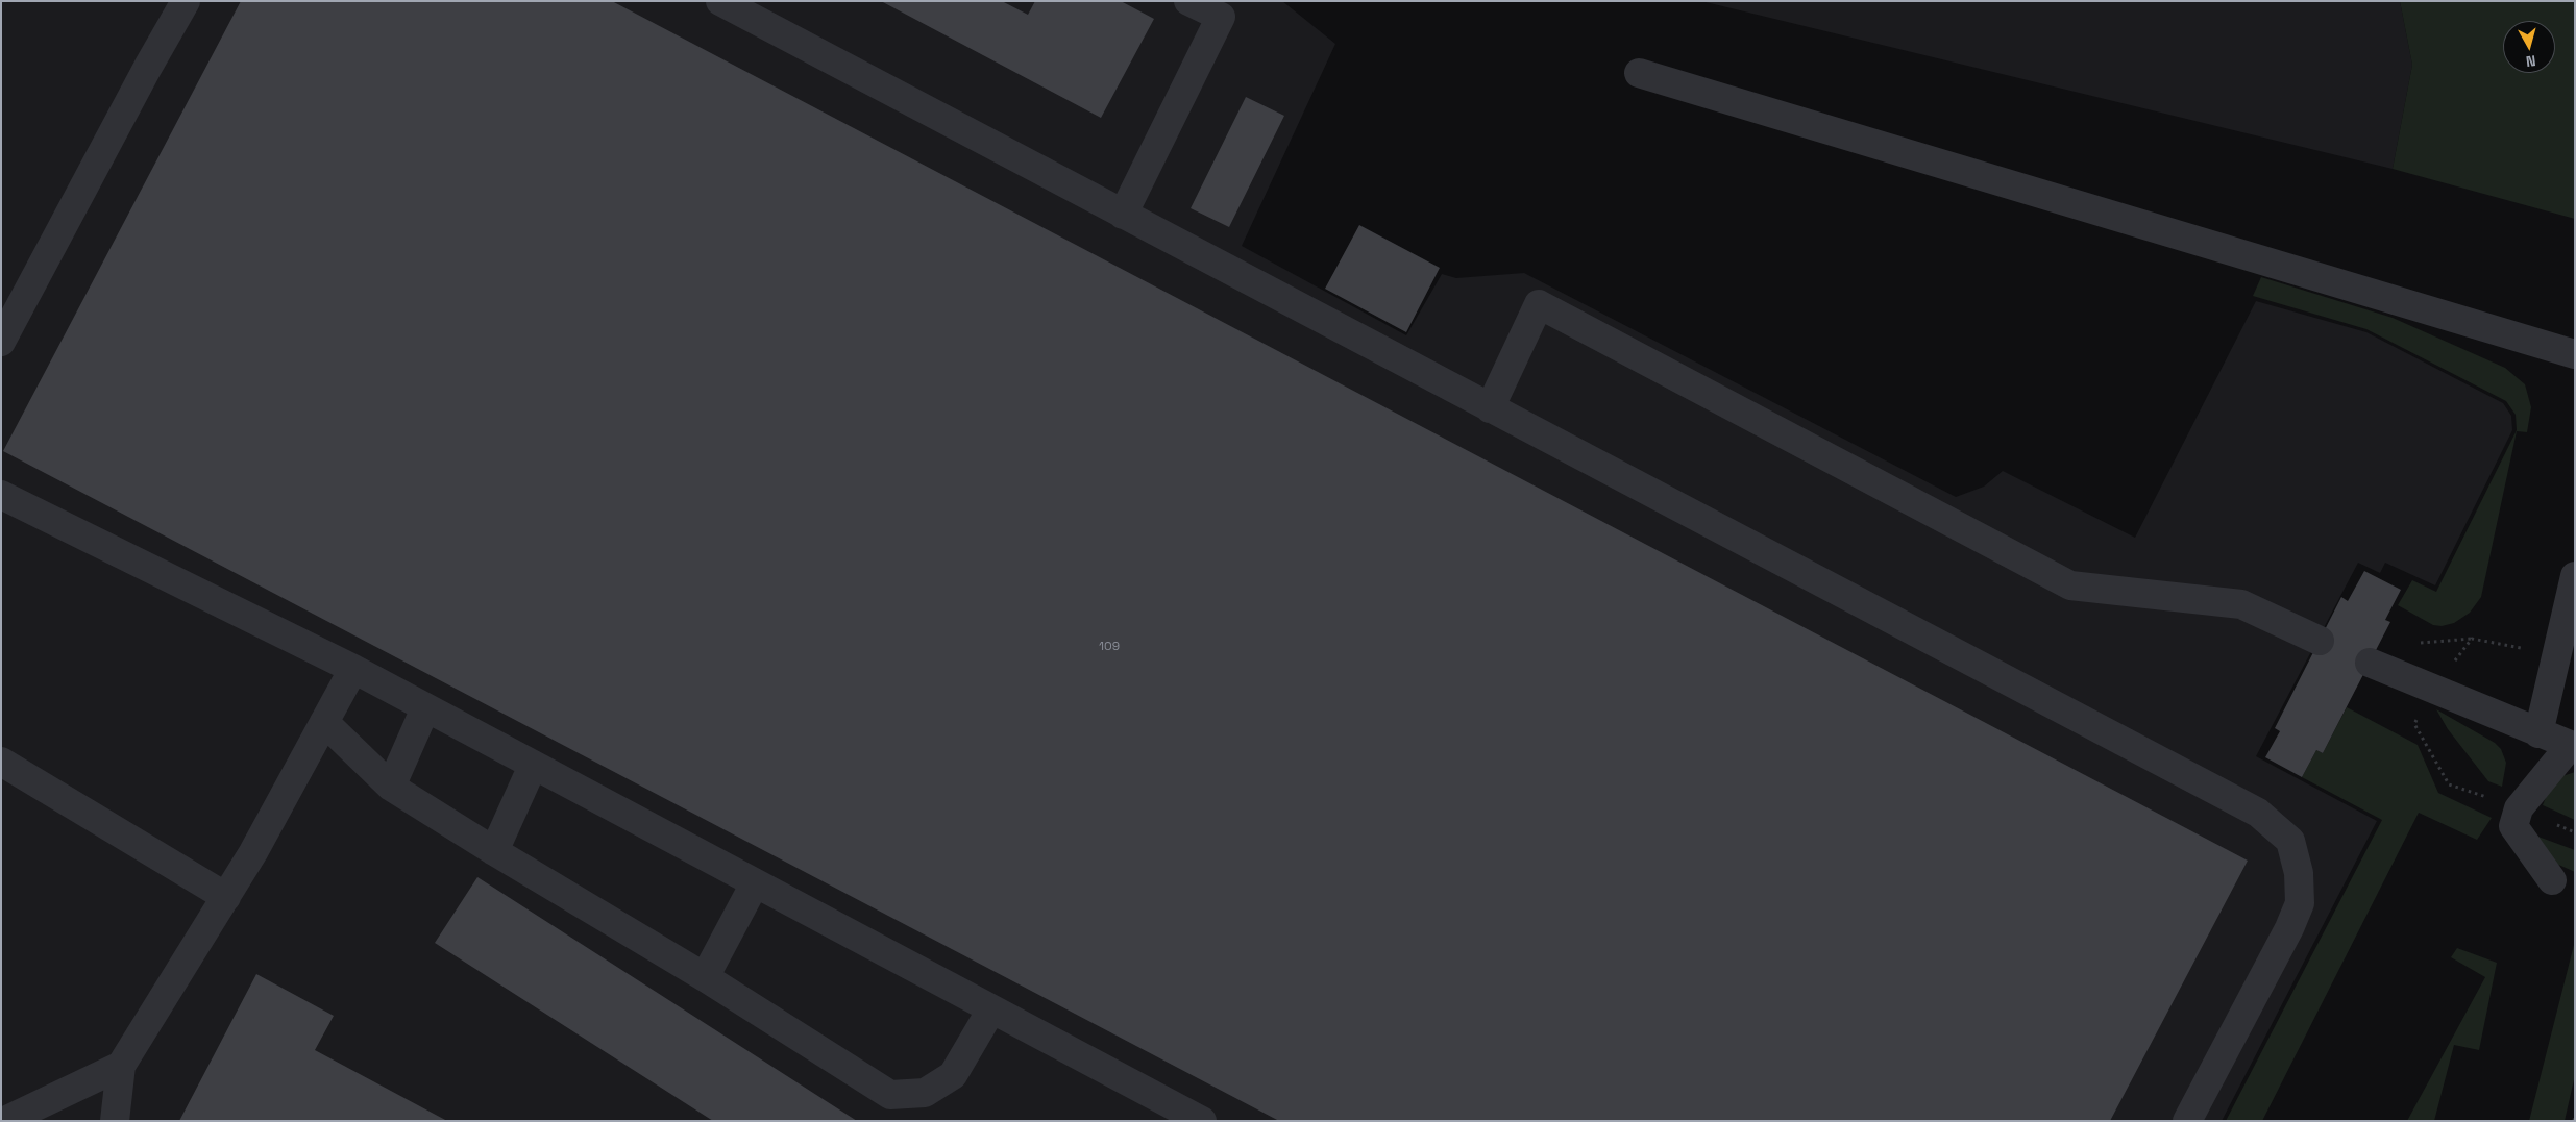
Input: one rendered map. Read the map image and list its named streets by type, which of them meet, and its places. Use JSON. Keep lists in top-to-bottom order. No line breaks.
{"house_numbers":["109"],"north":"bottom"}
